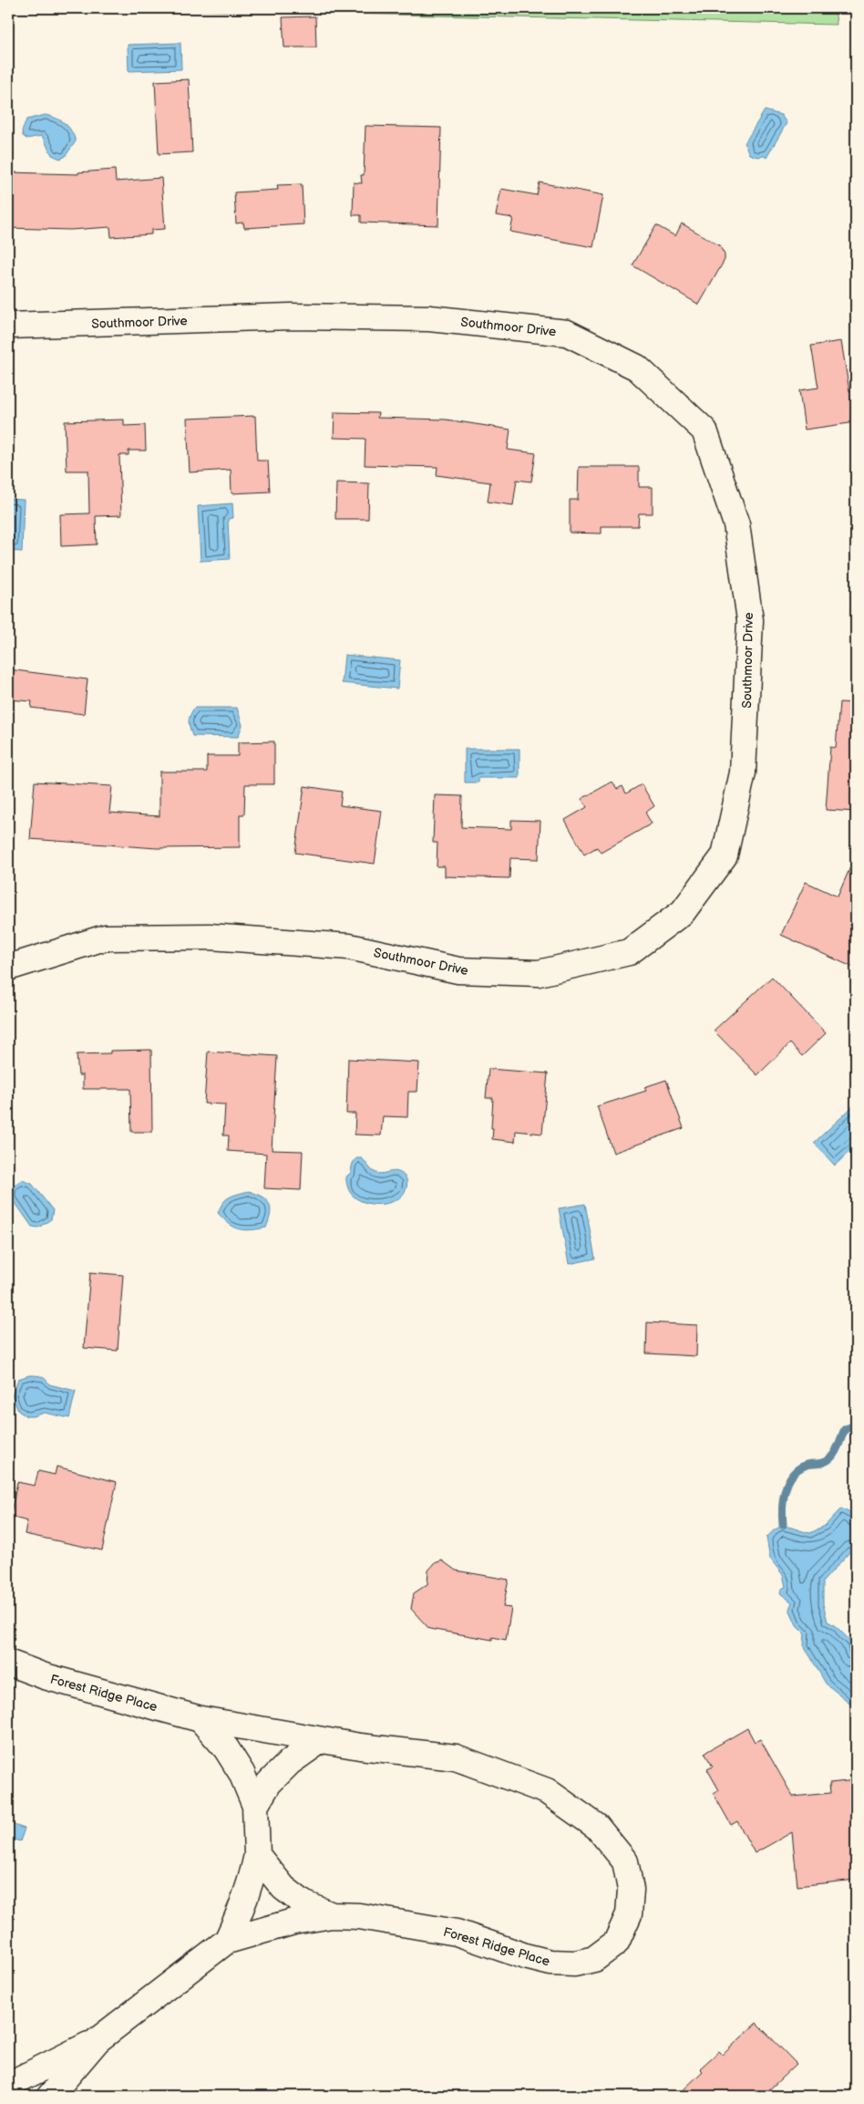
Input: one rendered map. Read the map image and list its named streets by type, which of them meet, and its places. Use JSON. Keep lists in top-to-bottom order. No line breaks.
{"streets":{"street":["Southmoor Drive","Forest Ridge Place"]}}
